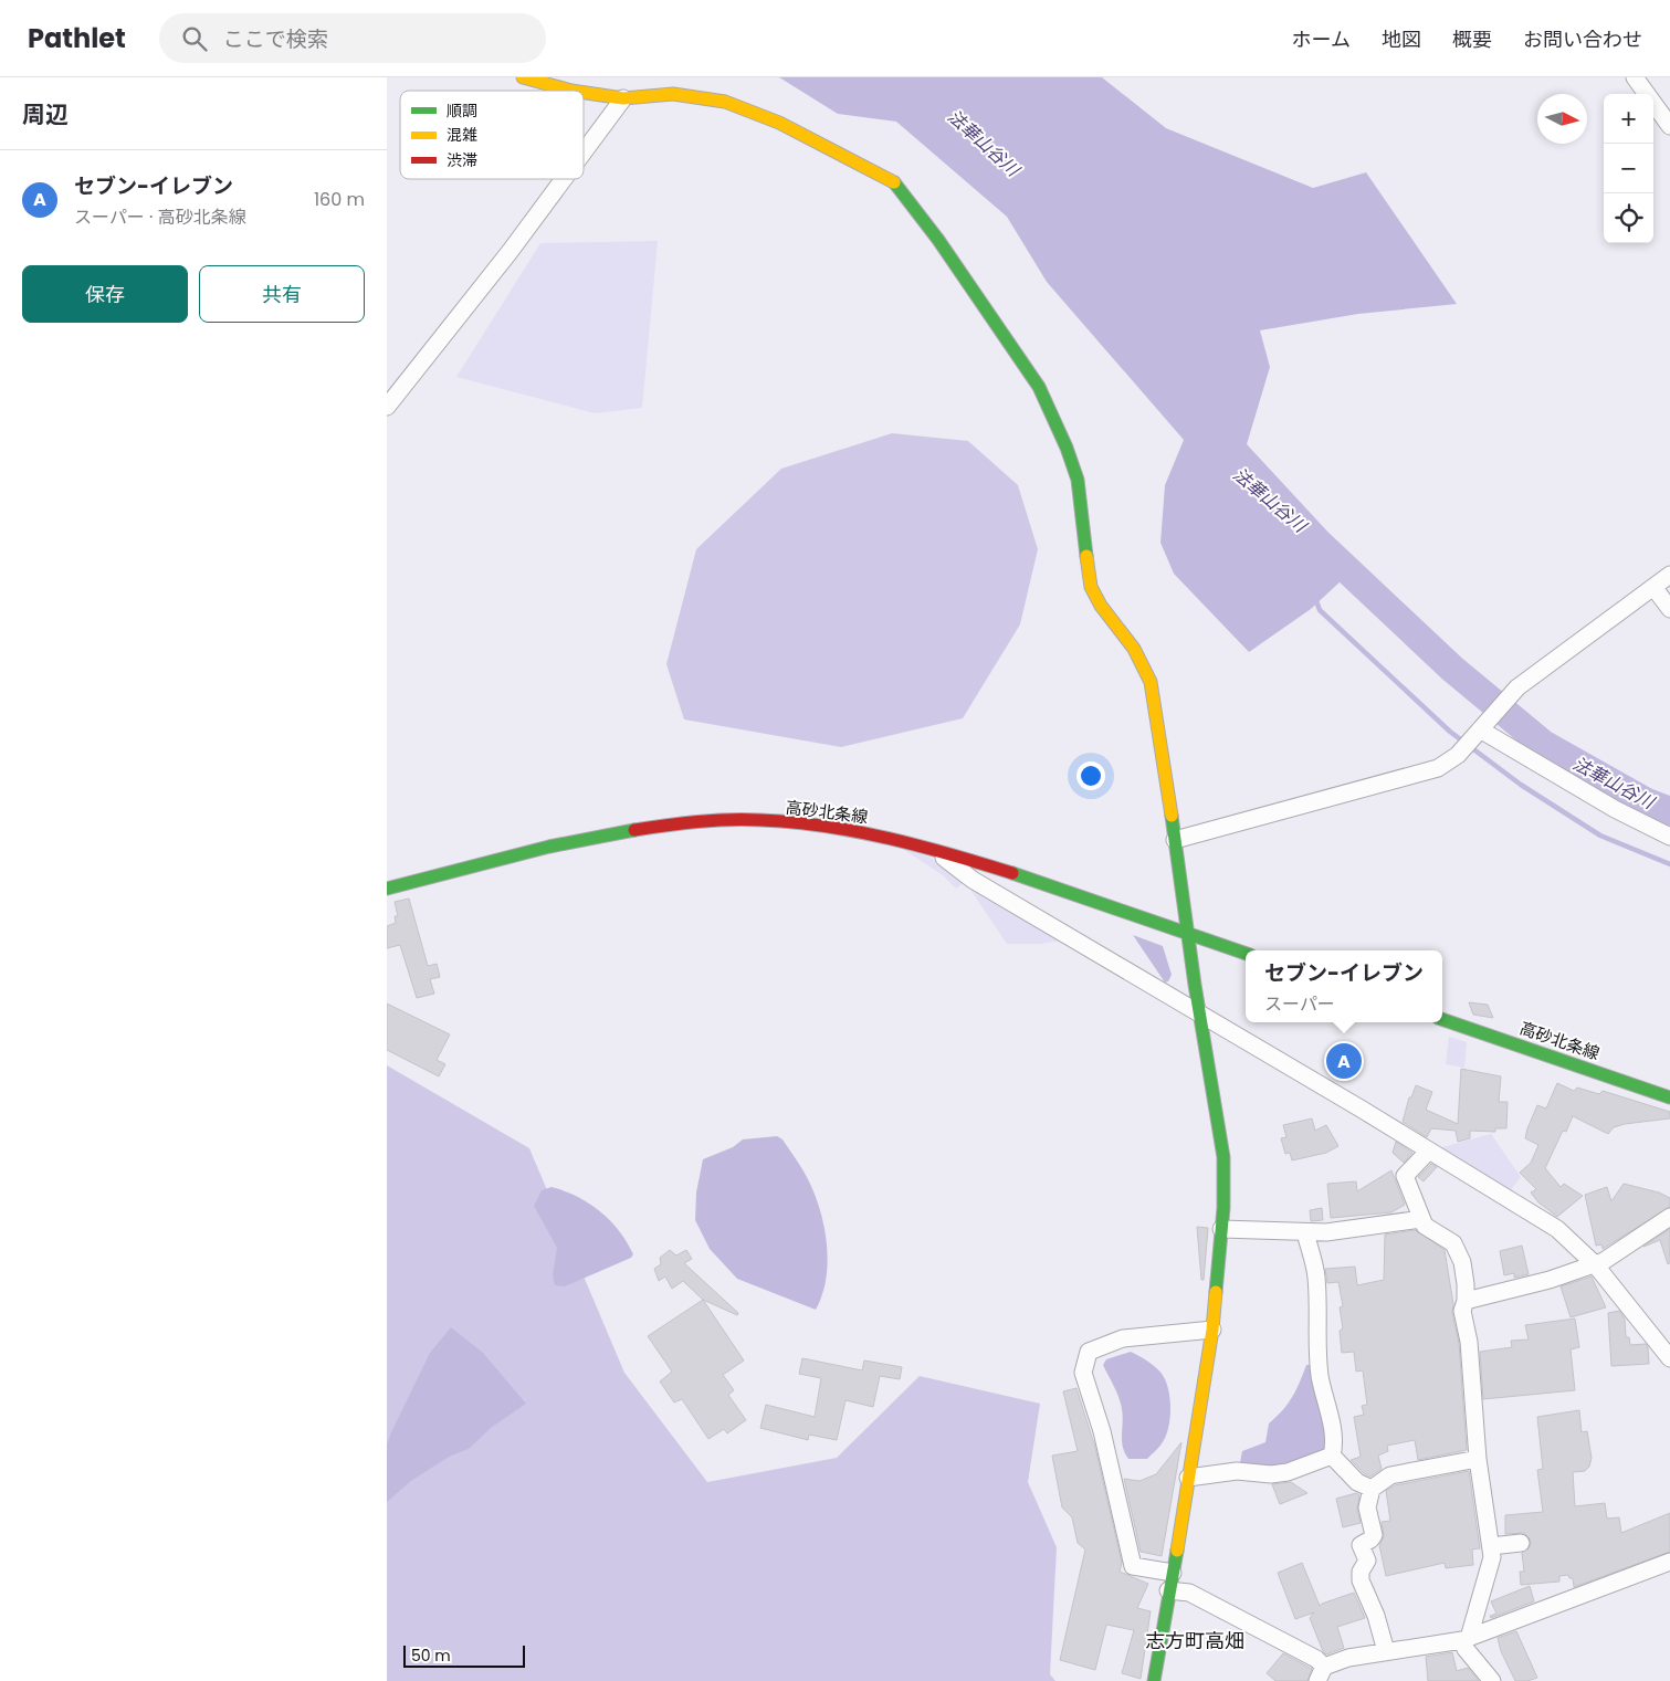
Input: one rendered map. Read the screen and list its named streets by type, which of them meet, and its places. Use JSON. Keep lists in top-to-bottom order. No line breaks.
{"streets":{"street":["高砂北条線"]},"districts":["志方町高畑"],"water":["法華山谷川"],"legend":["順調","混雑","渋滞"],"scale_bar":"50 m","north":"right","page":{"header":"Pathlet","search":"ここで検索","nav":["ホーム","地図","概要","お問い合わせ"],"heading":"周辺","map_buttons":["+","−"],"list":[{"mark":"A","name":"セブン-イレブン","note":"スーパー · 高砂北条線","value":"160 m"}],"buttons":["保存","共有"],"popup":["セブン-イレブン","スーパー"],"pins":"A","scale":"50 m"}}
